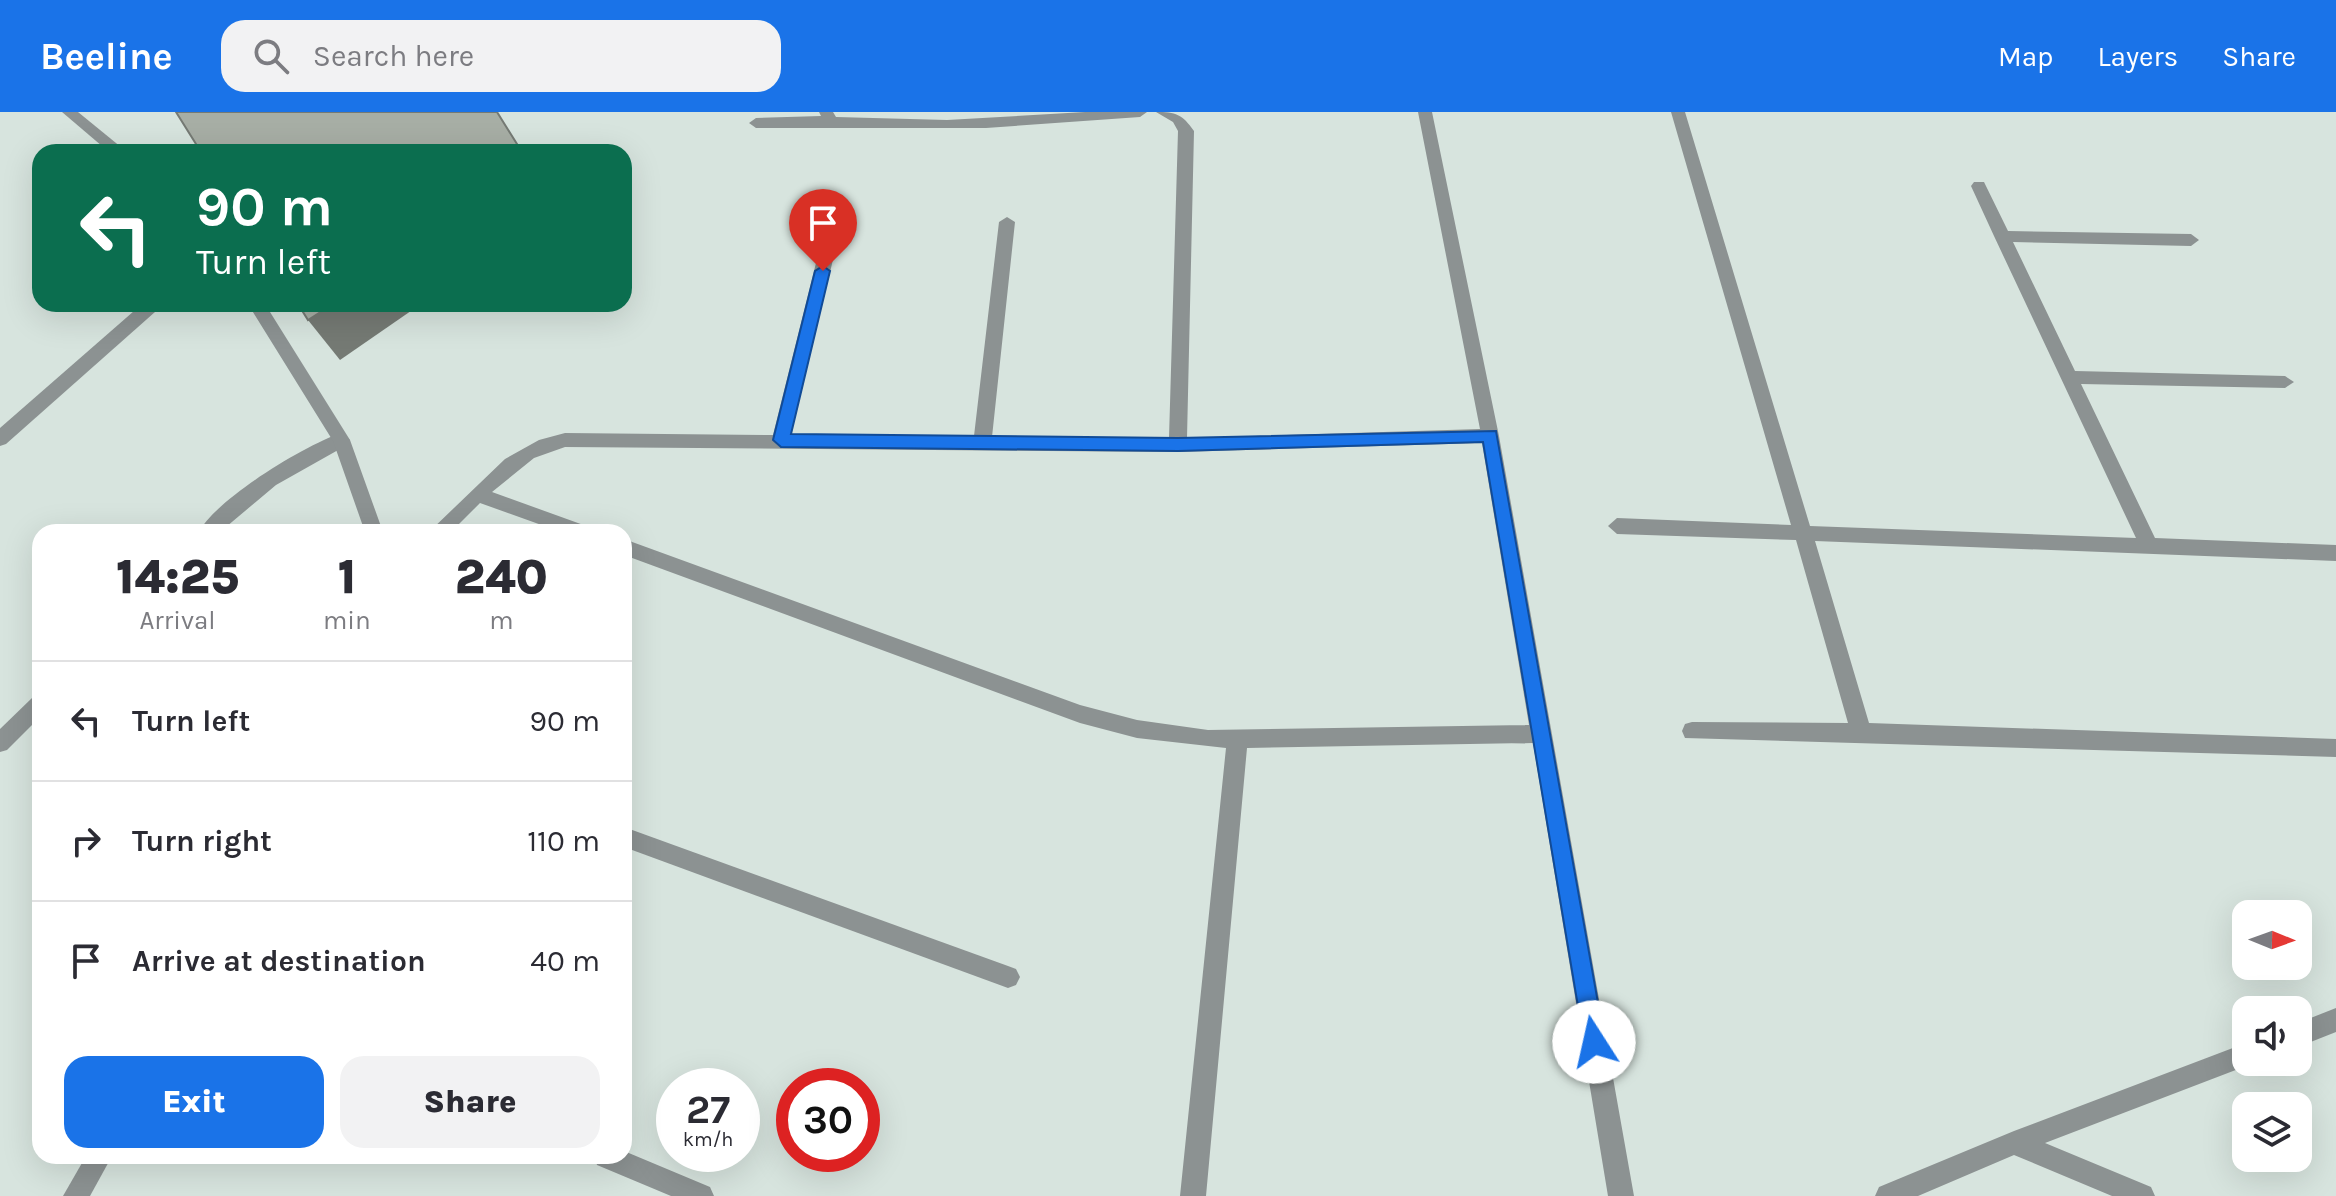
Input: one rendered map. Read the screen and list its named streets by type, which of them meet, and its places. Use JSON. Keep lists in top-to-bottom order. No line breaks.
{"north":"right","page":{"header":"Beeline","search":"Search here","nav":["Map","Layers","Share"],"turn":["90 m","Turn left"],"eta":["14:25","Arrival","1","min","240","m"],"list":[{"name":"Turn left","value":"90 m"},{"name":"Turn right","value":"110 m"},{"name":"Arrive at destination","value":"40 m"}],"buttons":["Exit","Share"],"speed":"27 km/h","limit":"30"}}
